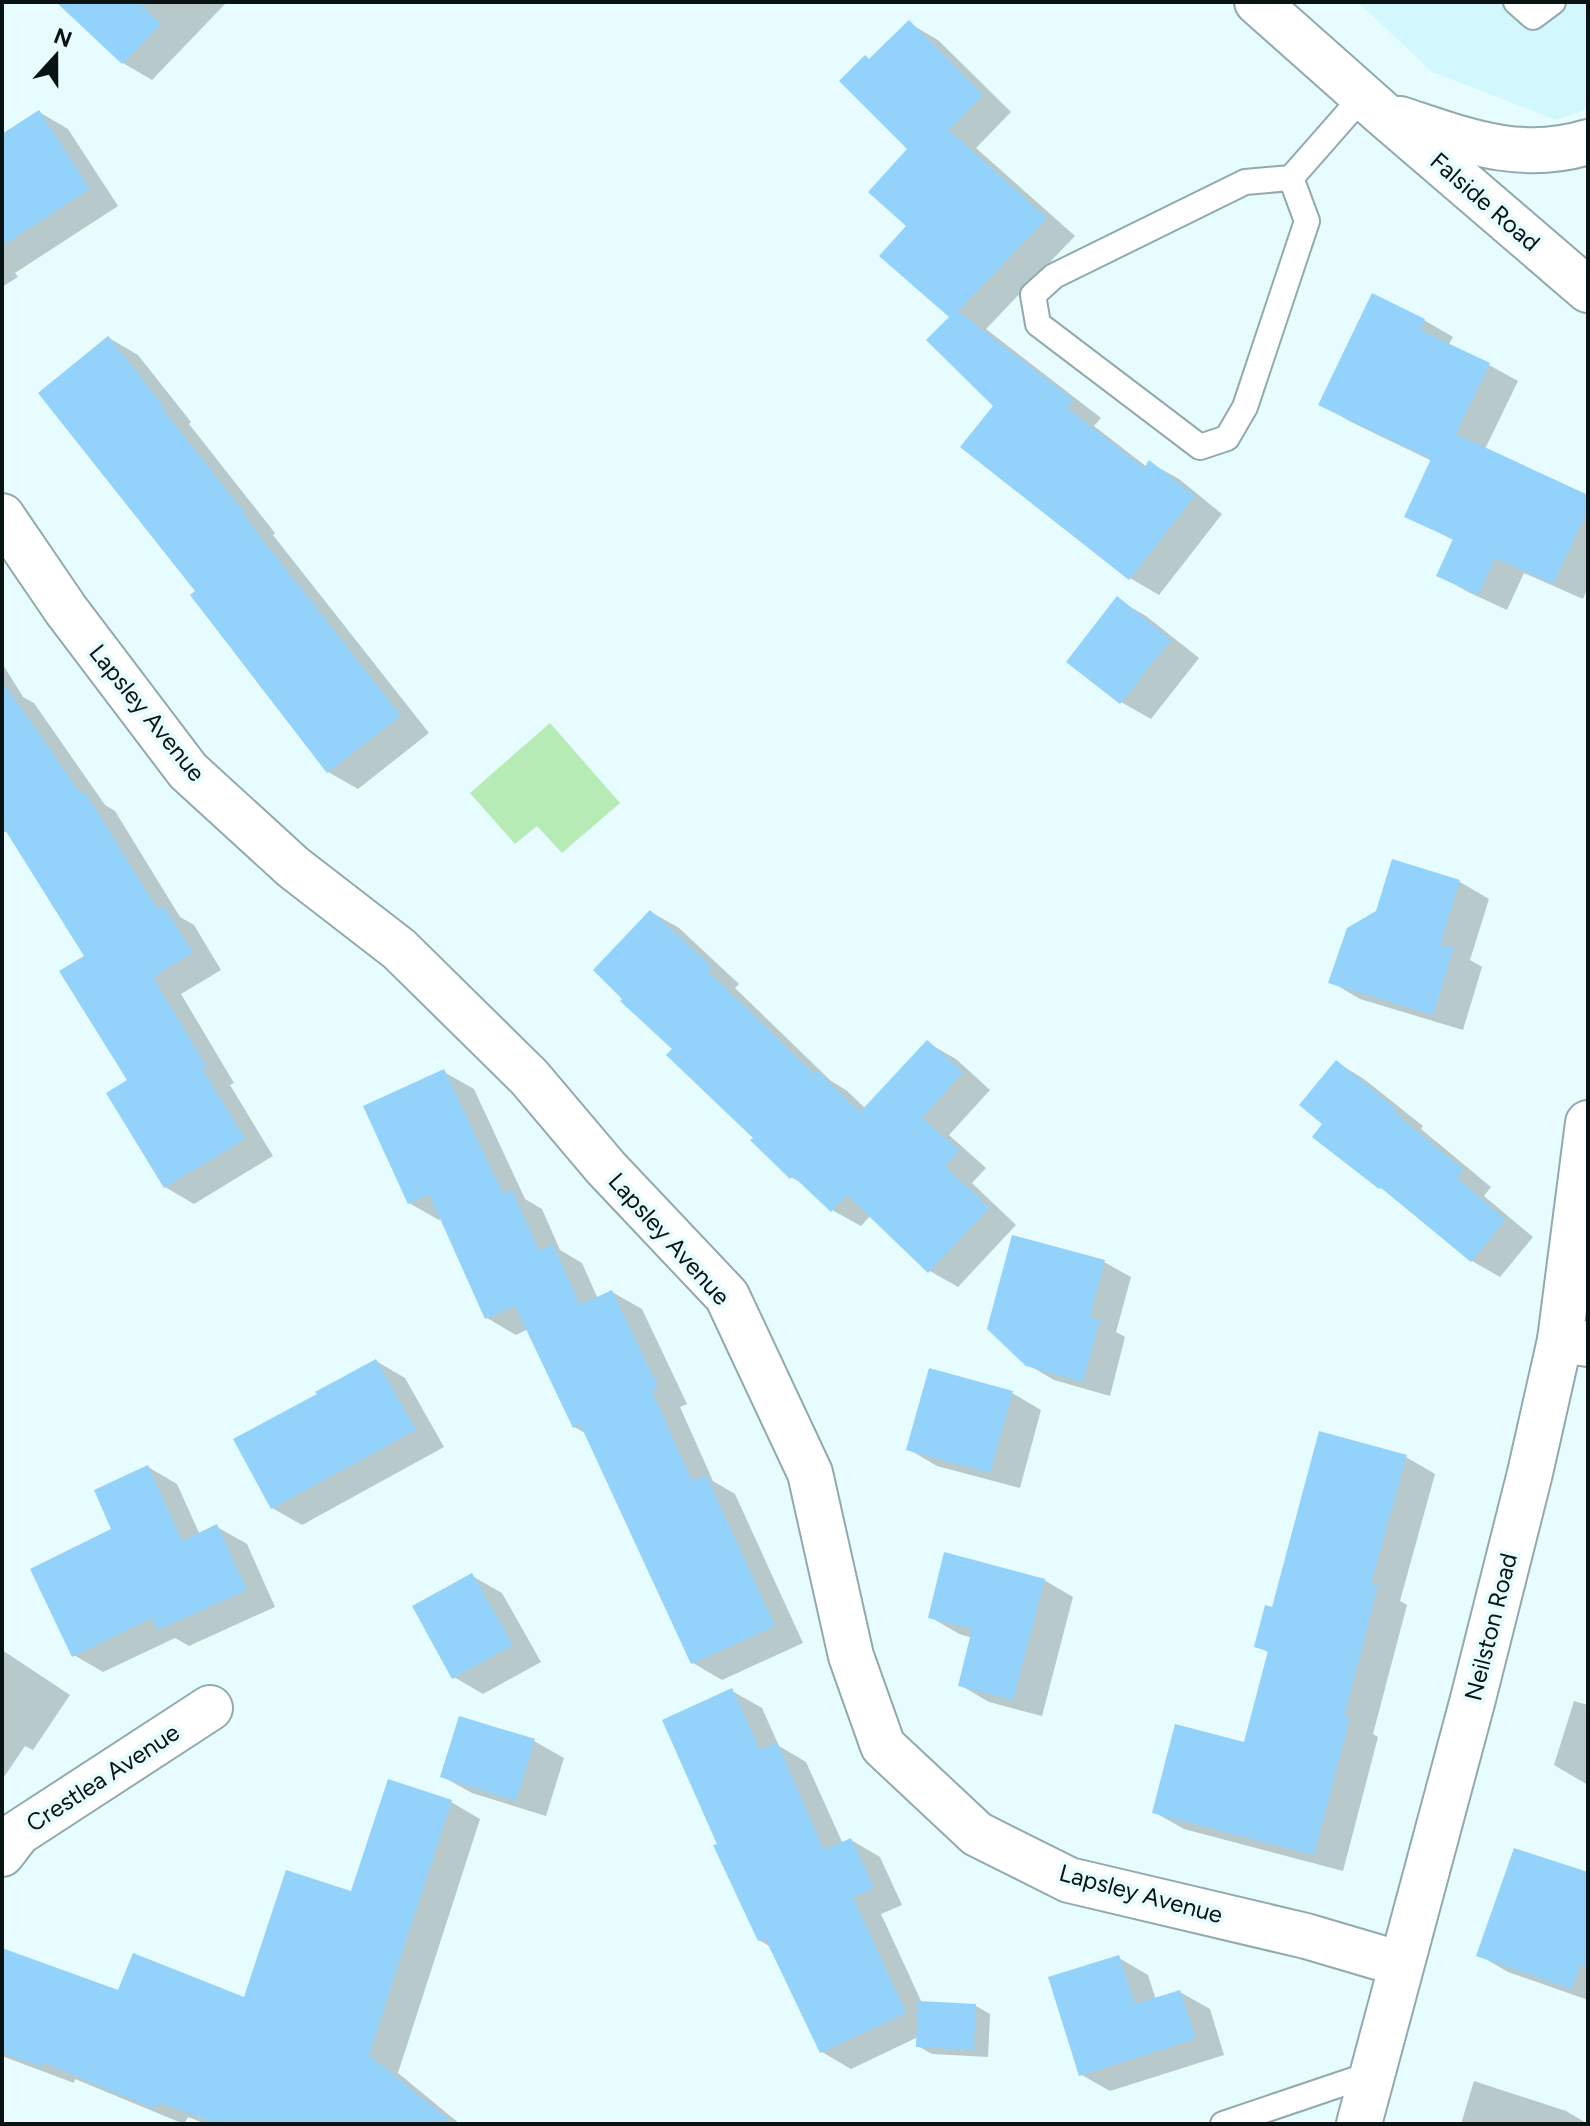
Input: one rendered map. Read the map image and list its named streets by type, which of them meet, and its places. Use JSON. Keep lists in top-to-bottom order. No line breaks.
{"streets":{"street":["Falside Road","Lapsley Avenue","Neilston Road","Crestlea Avenue"]},"crossings":[["Lapsley Avenue","Neilston Road"]],"north":"top"}
